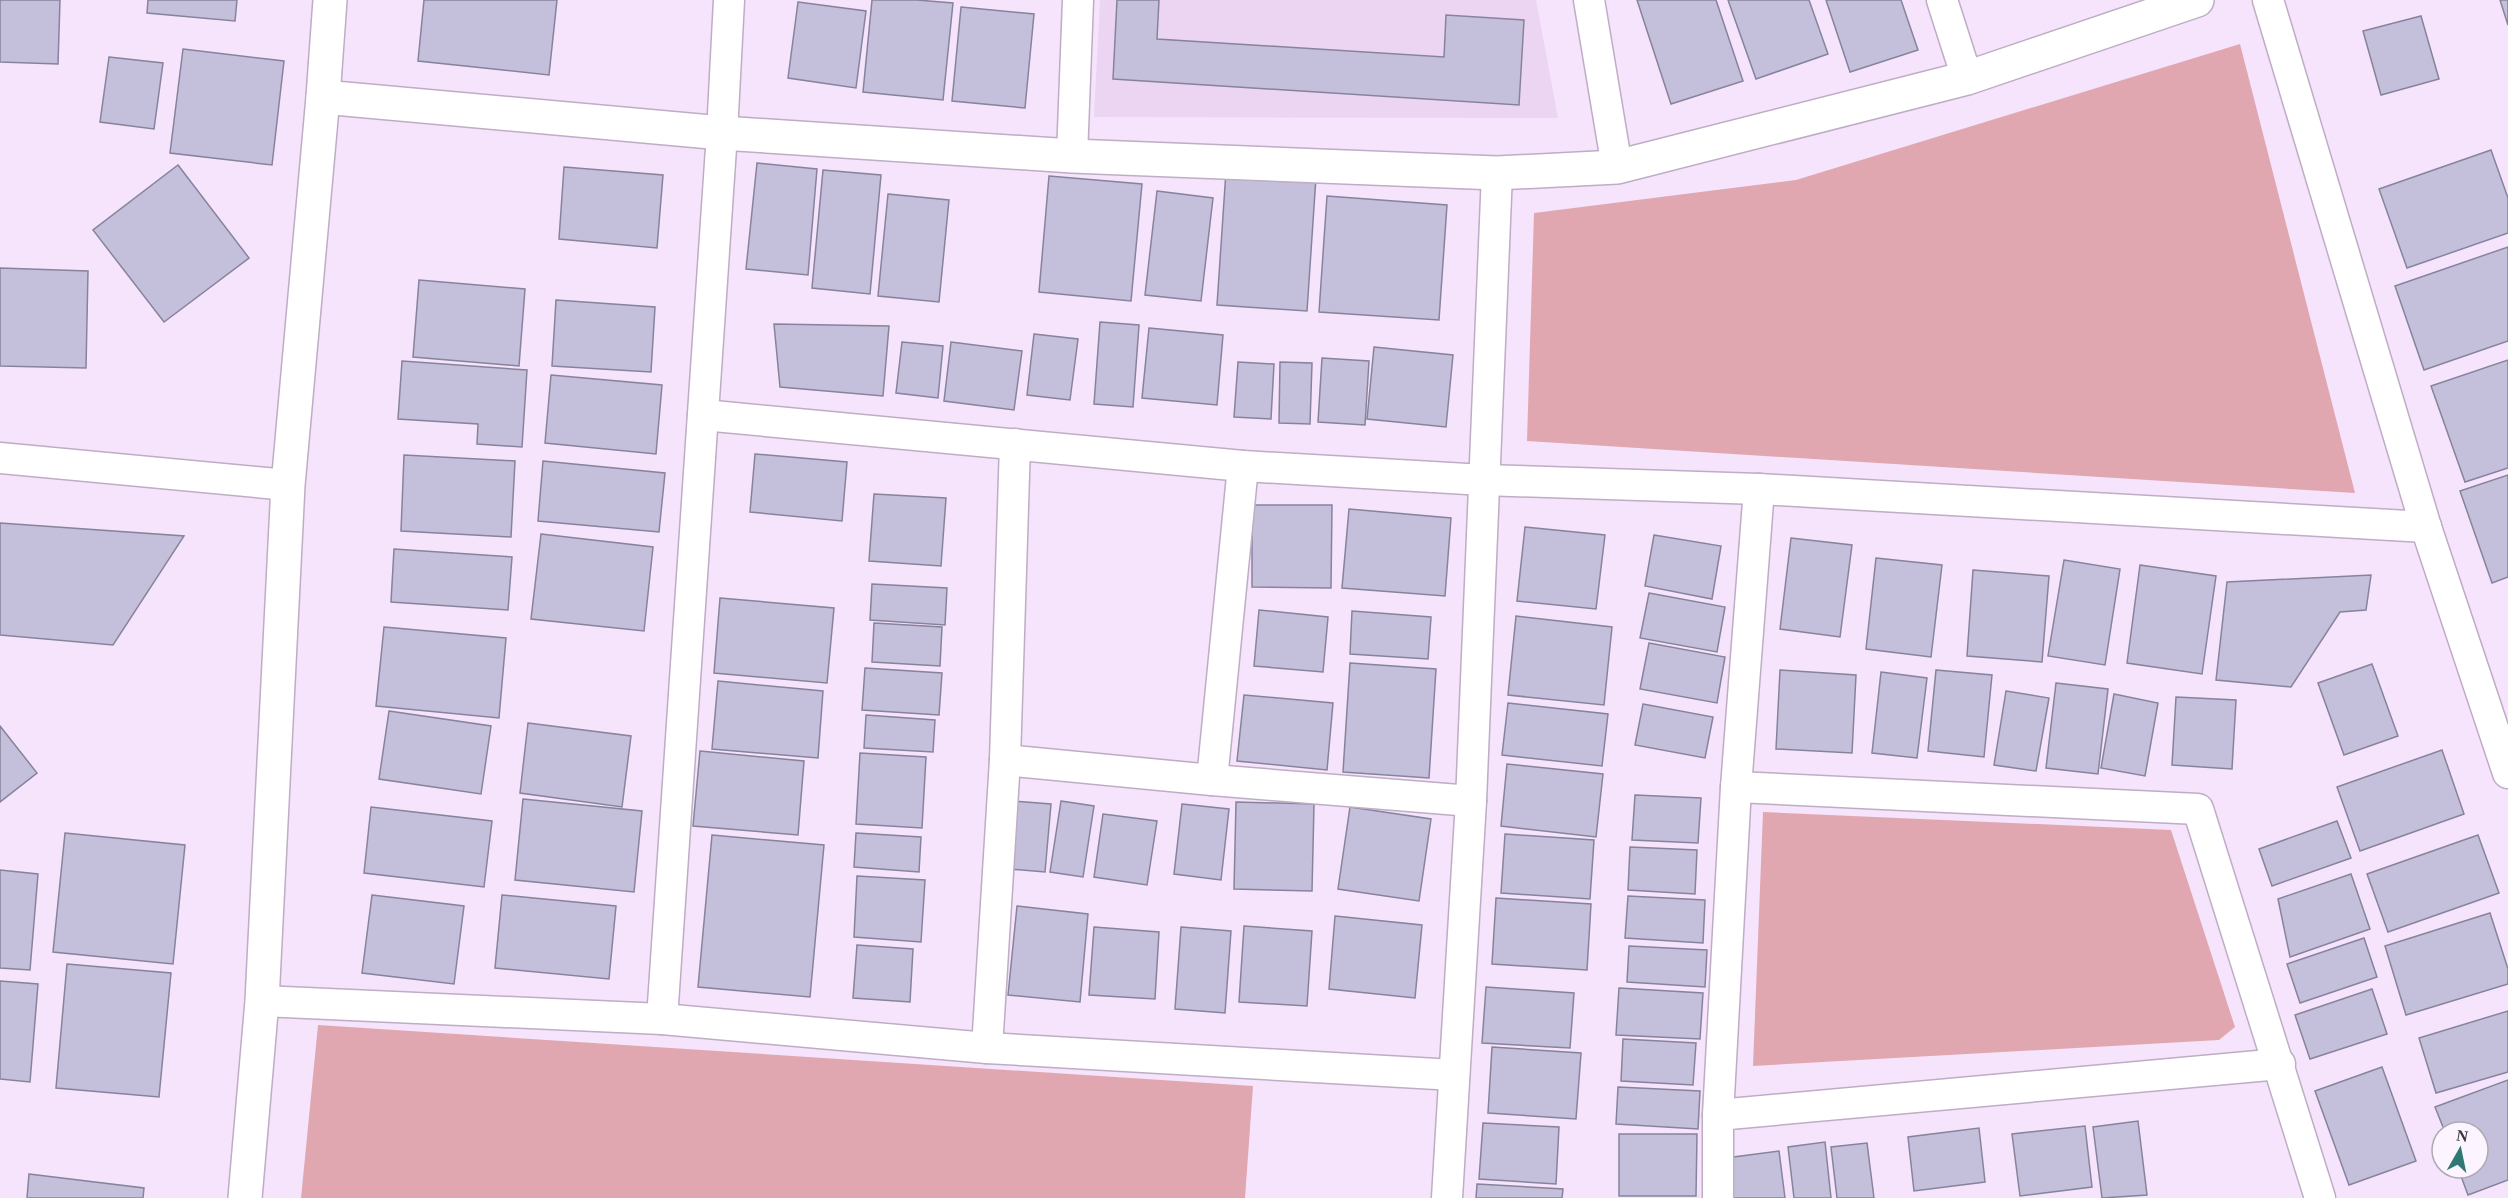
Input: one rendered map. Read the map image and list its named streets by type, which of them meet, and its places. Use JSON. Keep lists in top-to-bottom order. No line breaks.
{"north":"top"}
